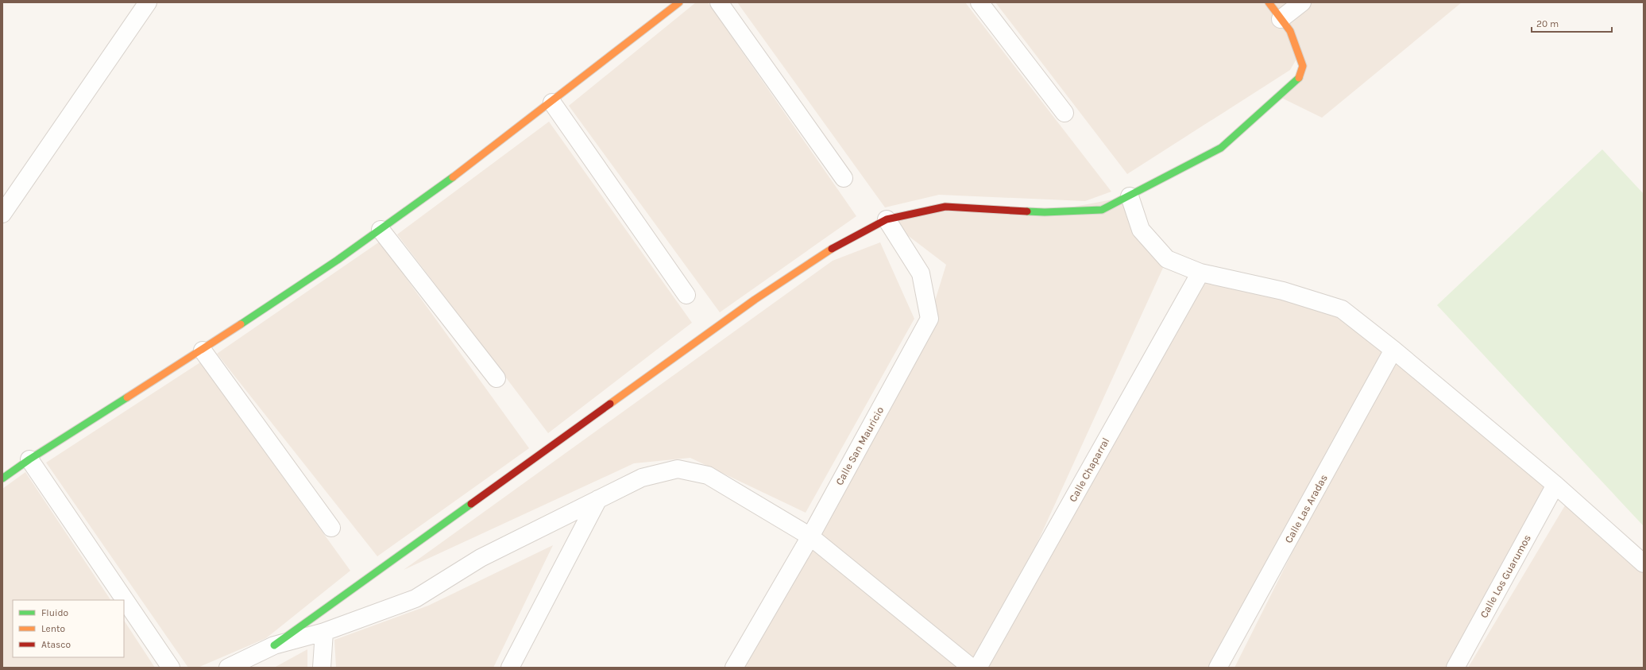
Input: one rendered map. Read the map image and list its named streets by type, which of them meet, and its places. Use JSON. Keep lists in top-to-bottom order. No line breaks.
{"streets":{"street":["Calle San Mauricio","Calle Chaparral","Calle Las Aradas","Calle Los Guarumos"]},"legend":["Fluido","Lento","Atasco"],"scale_bar":"20 m"}
